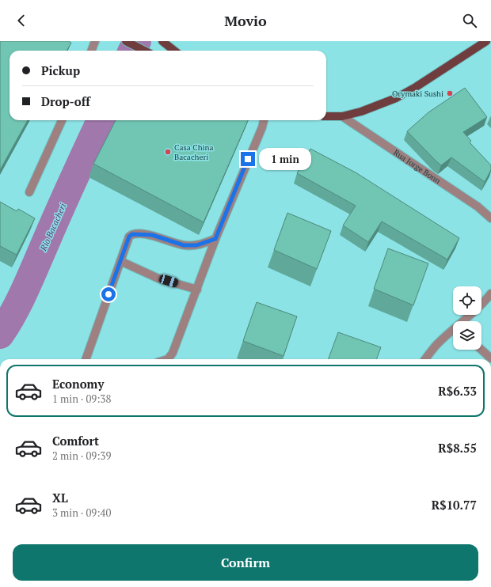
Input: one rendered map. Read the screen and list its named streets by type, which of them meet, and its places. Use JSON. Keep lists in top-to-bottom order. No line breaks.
{"streets":{"street":["Rua Jorge Bonn"]},"water":["Rio Bacacheri"],"places":["Orymaki Sushi","Casa China Bacacheri"],"page":{"header":"Movio","banner":["Pickup","Drop-off"],"bubble":"1 min","list":[{"name":"Economy","note":"1 min · 09:38","value":"R$6.33"},{"name":"Comfort","note":"2 min · 09:39","value":"R$8.55"},{"name":"XL","note":"3 min · 09:40","value":"R$10.77"}],"buttons":"Confirm"}}
